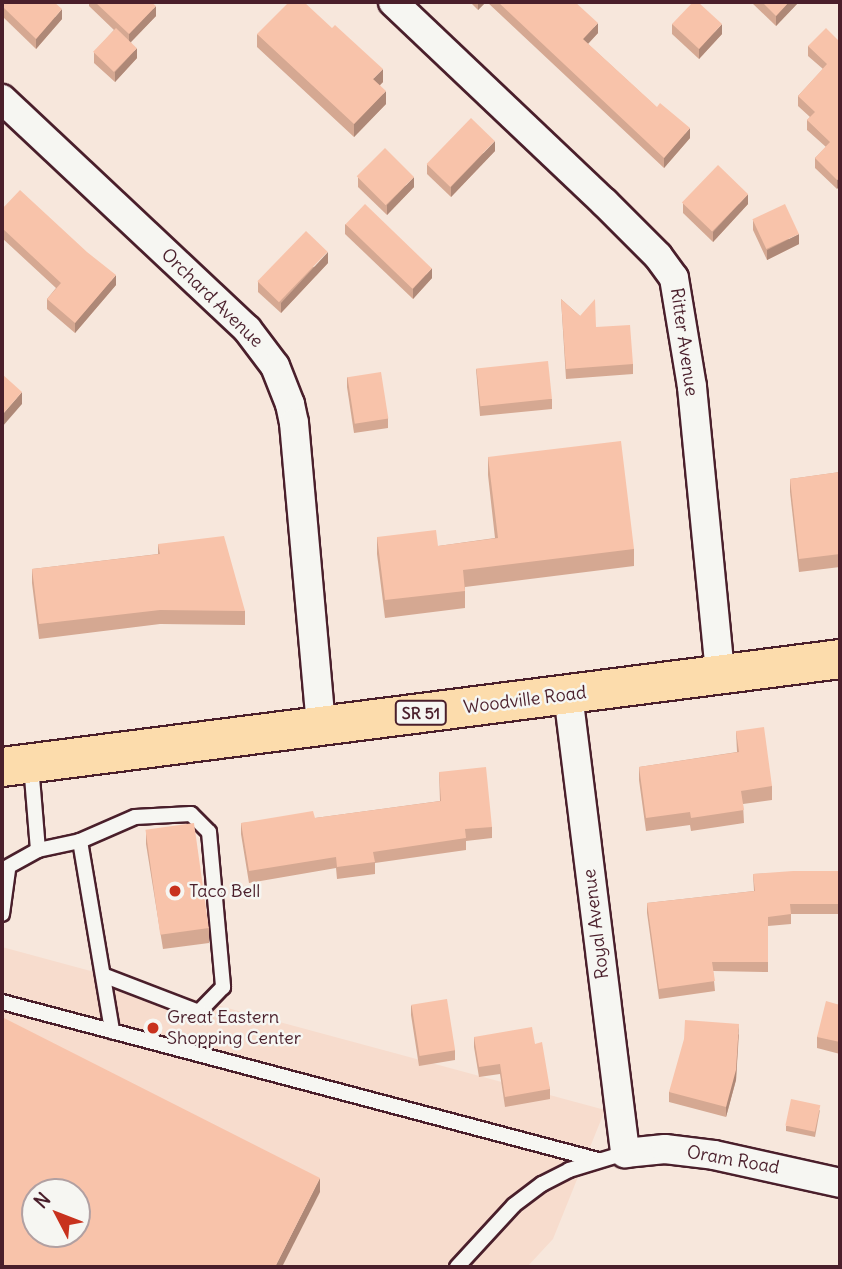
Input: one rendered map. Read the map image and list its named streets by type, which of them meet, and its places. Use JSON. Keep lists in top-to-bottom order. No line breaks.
{"streets":{"main road":["Woodville Road","SR 51"],"street":["Orchard Avenue","Ritter Avenue","Royal Avenue","Oram Road"]},"crossings":[["Orchard Avenue","Woodville Road"],["Ritter Avenue","Woodville Road"],["Woodville Road","Royal Avenue"],["Royal Avenue","Oram Road"]],"places":["Taco Bell","Great Eastern Shopping Center"],"north":"top left"}
